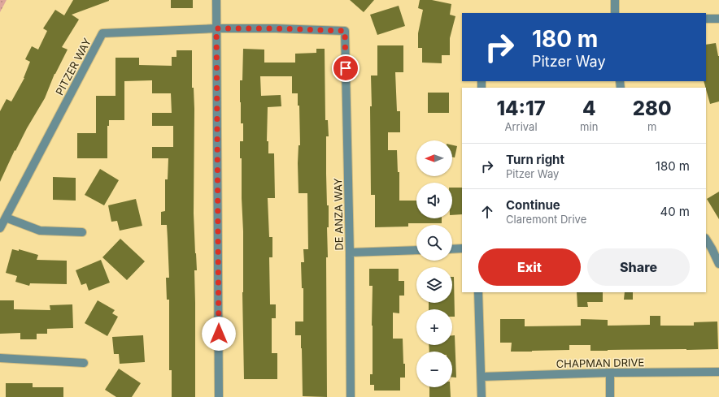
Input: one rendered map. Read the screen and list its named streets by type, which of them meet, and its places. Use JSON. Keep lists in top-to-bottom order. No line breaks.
{"streets":{"street":["PITZER WAY","DE ANZA WAY","CHAPMAN DRIVE"]},"crossings":[["PITZER WAY","DE ANZA WAY"]],"north":"left","page":{"turn":["180 m","Pitzer Way"],"eta":["14:17","Arrival","4","min","280","m"],"map_buttons":["+","−"],"list":[{"name":"Turn right","note":"Pitzer Way","value":"180 m"},{"name":"Continue","note":"Claremont Drive","value":"40 m"}],"buttons":["Exit","Share"]}}
